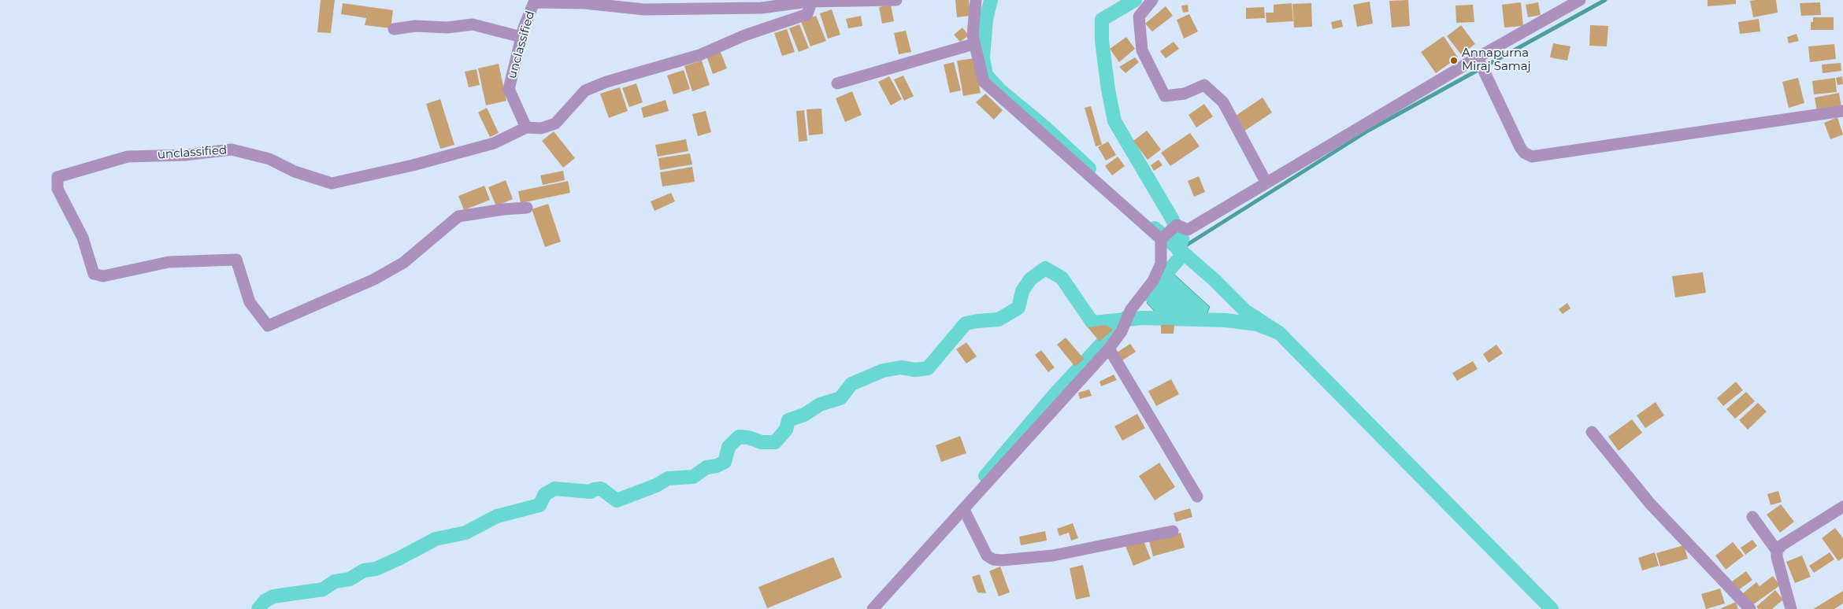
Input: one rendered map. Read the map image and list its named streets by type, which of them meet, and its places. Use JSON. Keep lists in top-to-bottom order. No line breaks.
{"streets":{"street":["unclassified"]},"places":["Annapurna Miraj Samaj"]}
